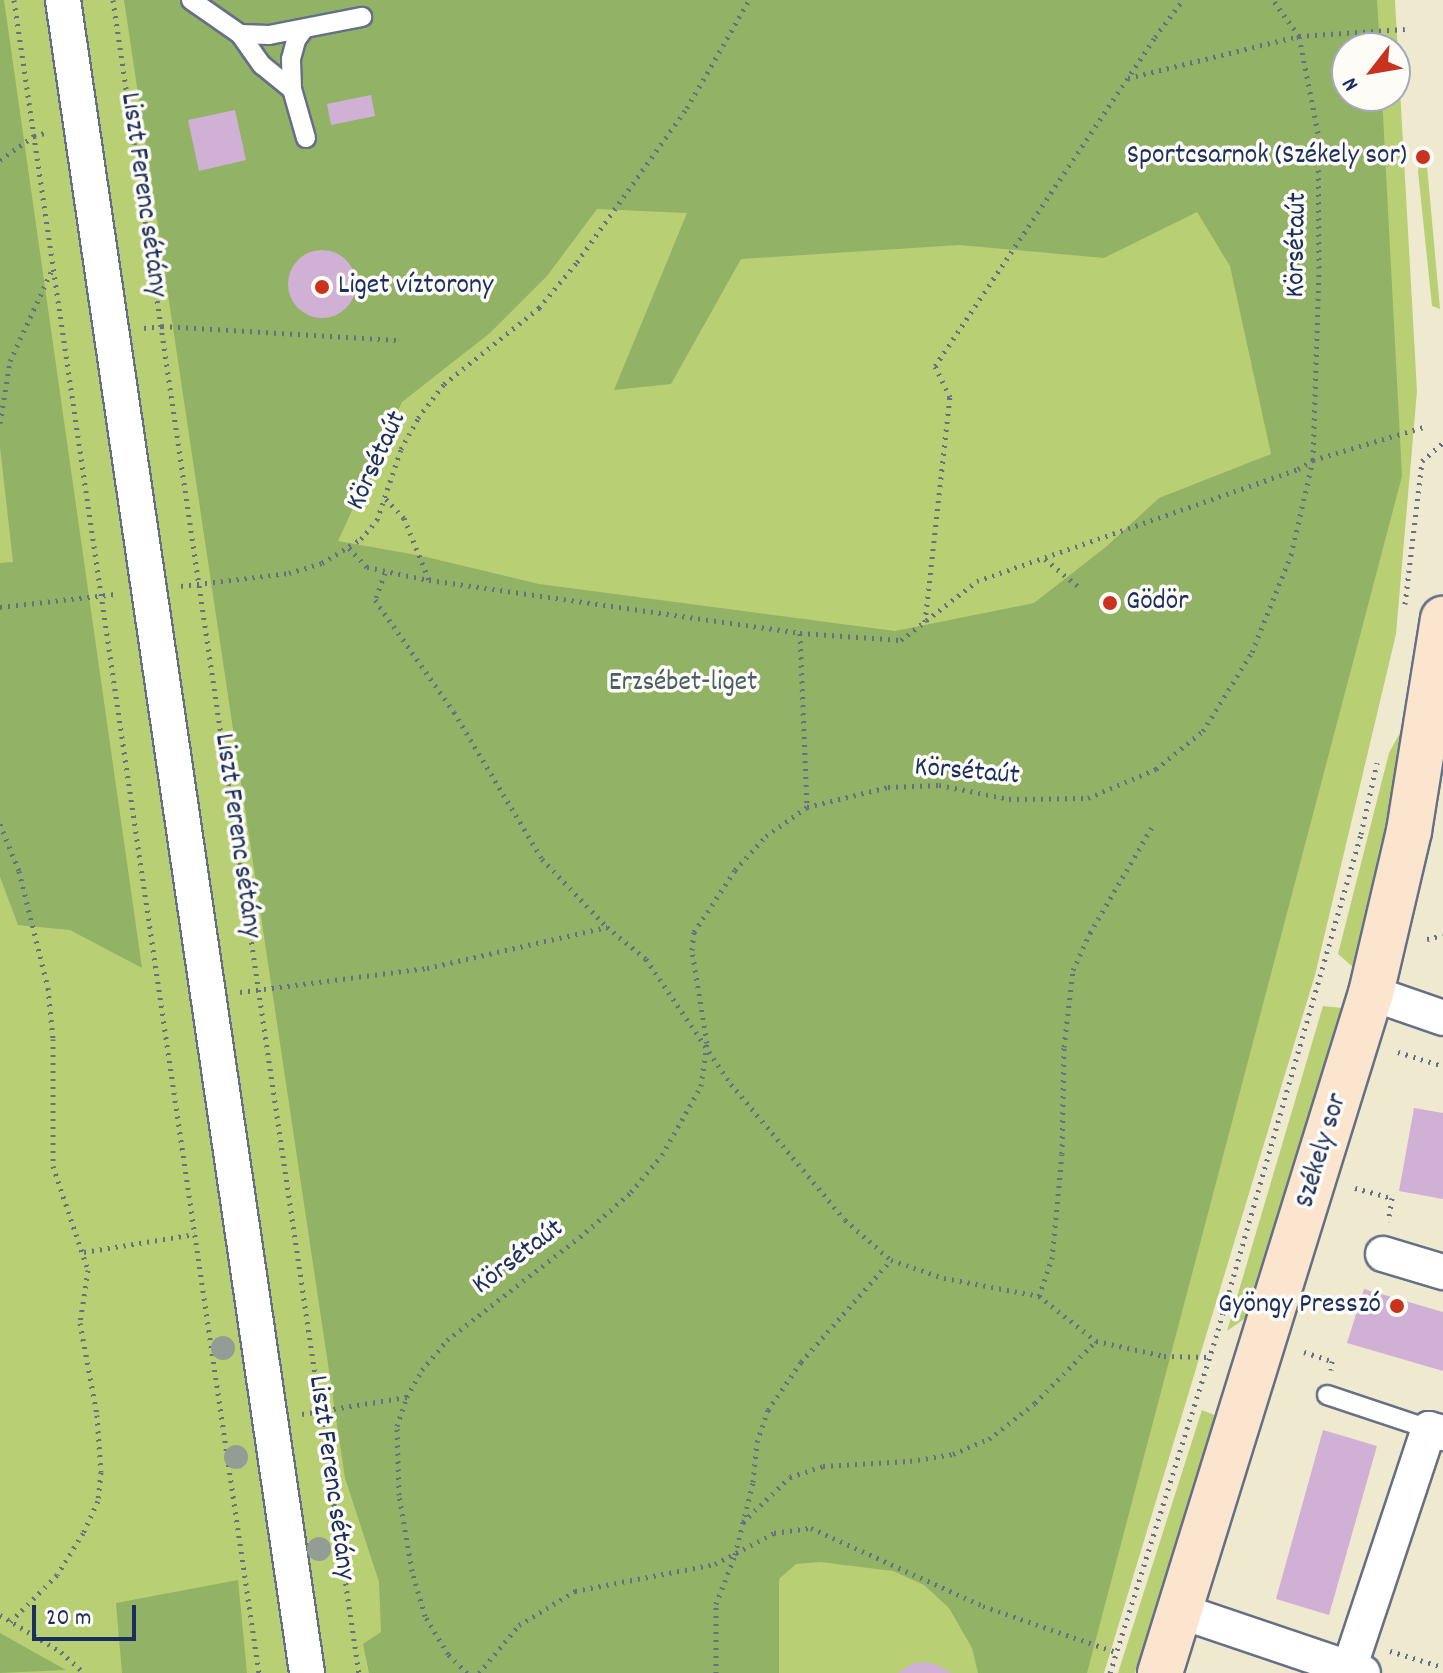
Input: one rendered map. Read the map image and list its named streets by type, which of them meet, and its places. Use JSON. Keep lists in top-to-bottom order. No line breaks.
{"streets":{"street":["Liszt Ferenc sétány","Székely sor"],"path":["Körsétaút"]},"crossings":[["Liszt Ferenc sétány","Körsétaút"]],"parks":["Erzsébet-liget"],"places":["Sportcsarnok (Székely sor)","Liget víztorony","Gödör","Gyöngy Presszó"],"scale_bar":"20 m","north":"bottom left"}
